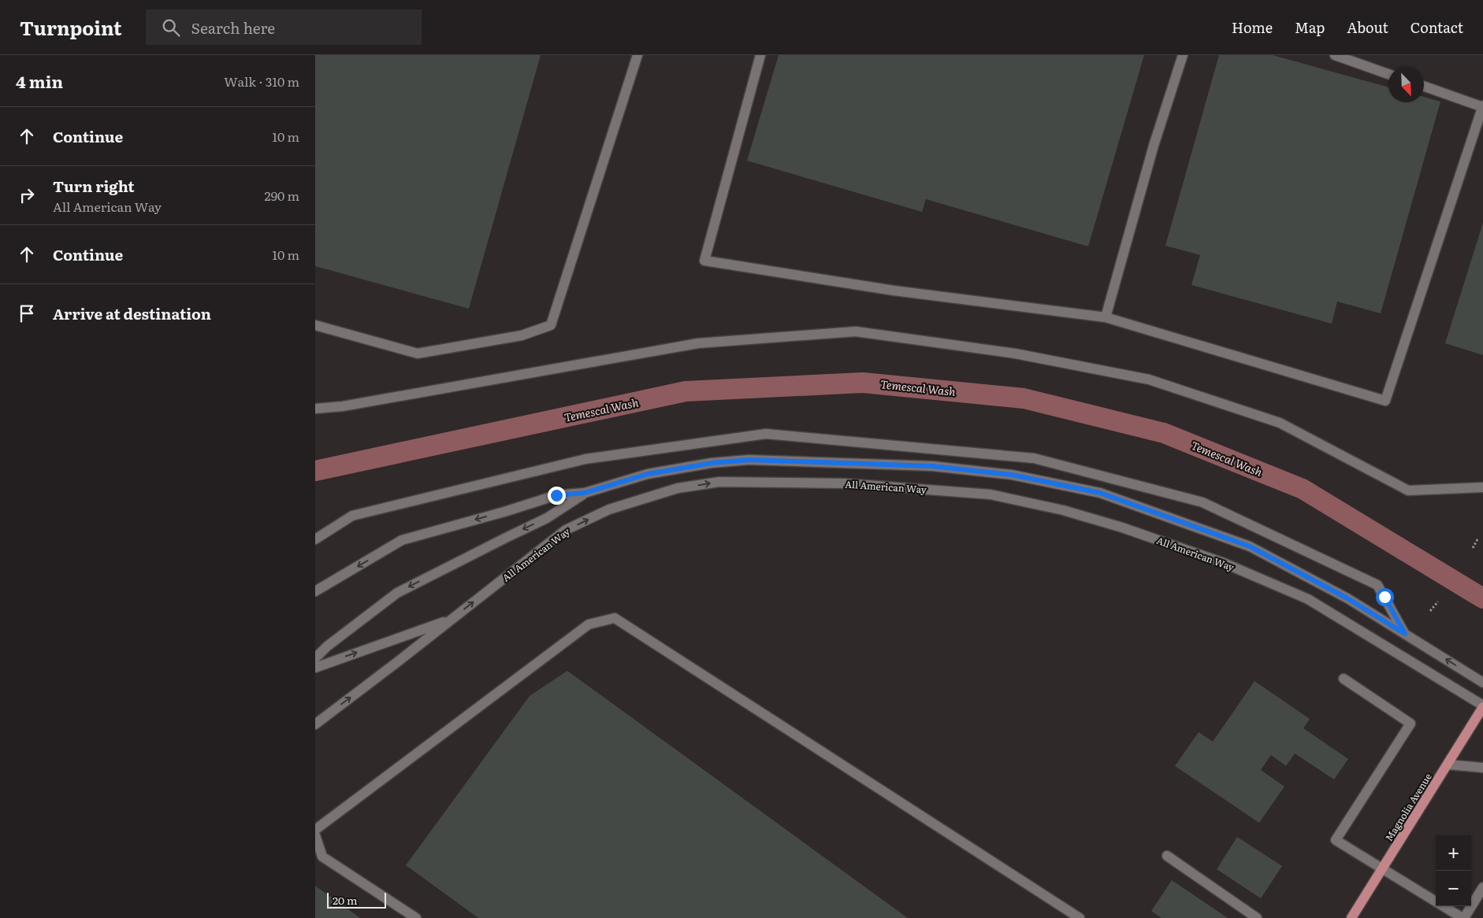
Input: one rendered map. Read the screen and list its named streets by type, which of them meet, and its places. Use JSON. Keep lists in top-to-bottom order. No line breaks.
{"streets":{"main road":["Magnolia Avenue"],"street":["All American Way"]},"crossings":[["All American Way","Magnolia Avenue"]],"water":["Temescal Wash"],"scale_bar":"20 m","north":"bottom right","page":{"header":"Turnpoint","search":"Search here","nav":["Home","Map","About","Contact"],"heading":["4 min","Walk · 310 m"],"list":[["Continue","10 m"],["Turn right","All American Way","290 m"],["Continue","10 m"],"Arrive at destination"],"map_buttons":["+","−"],"scale":"20 m"}}
